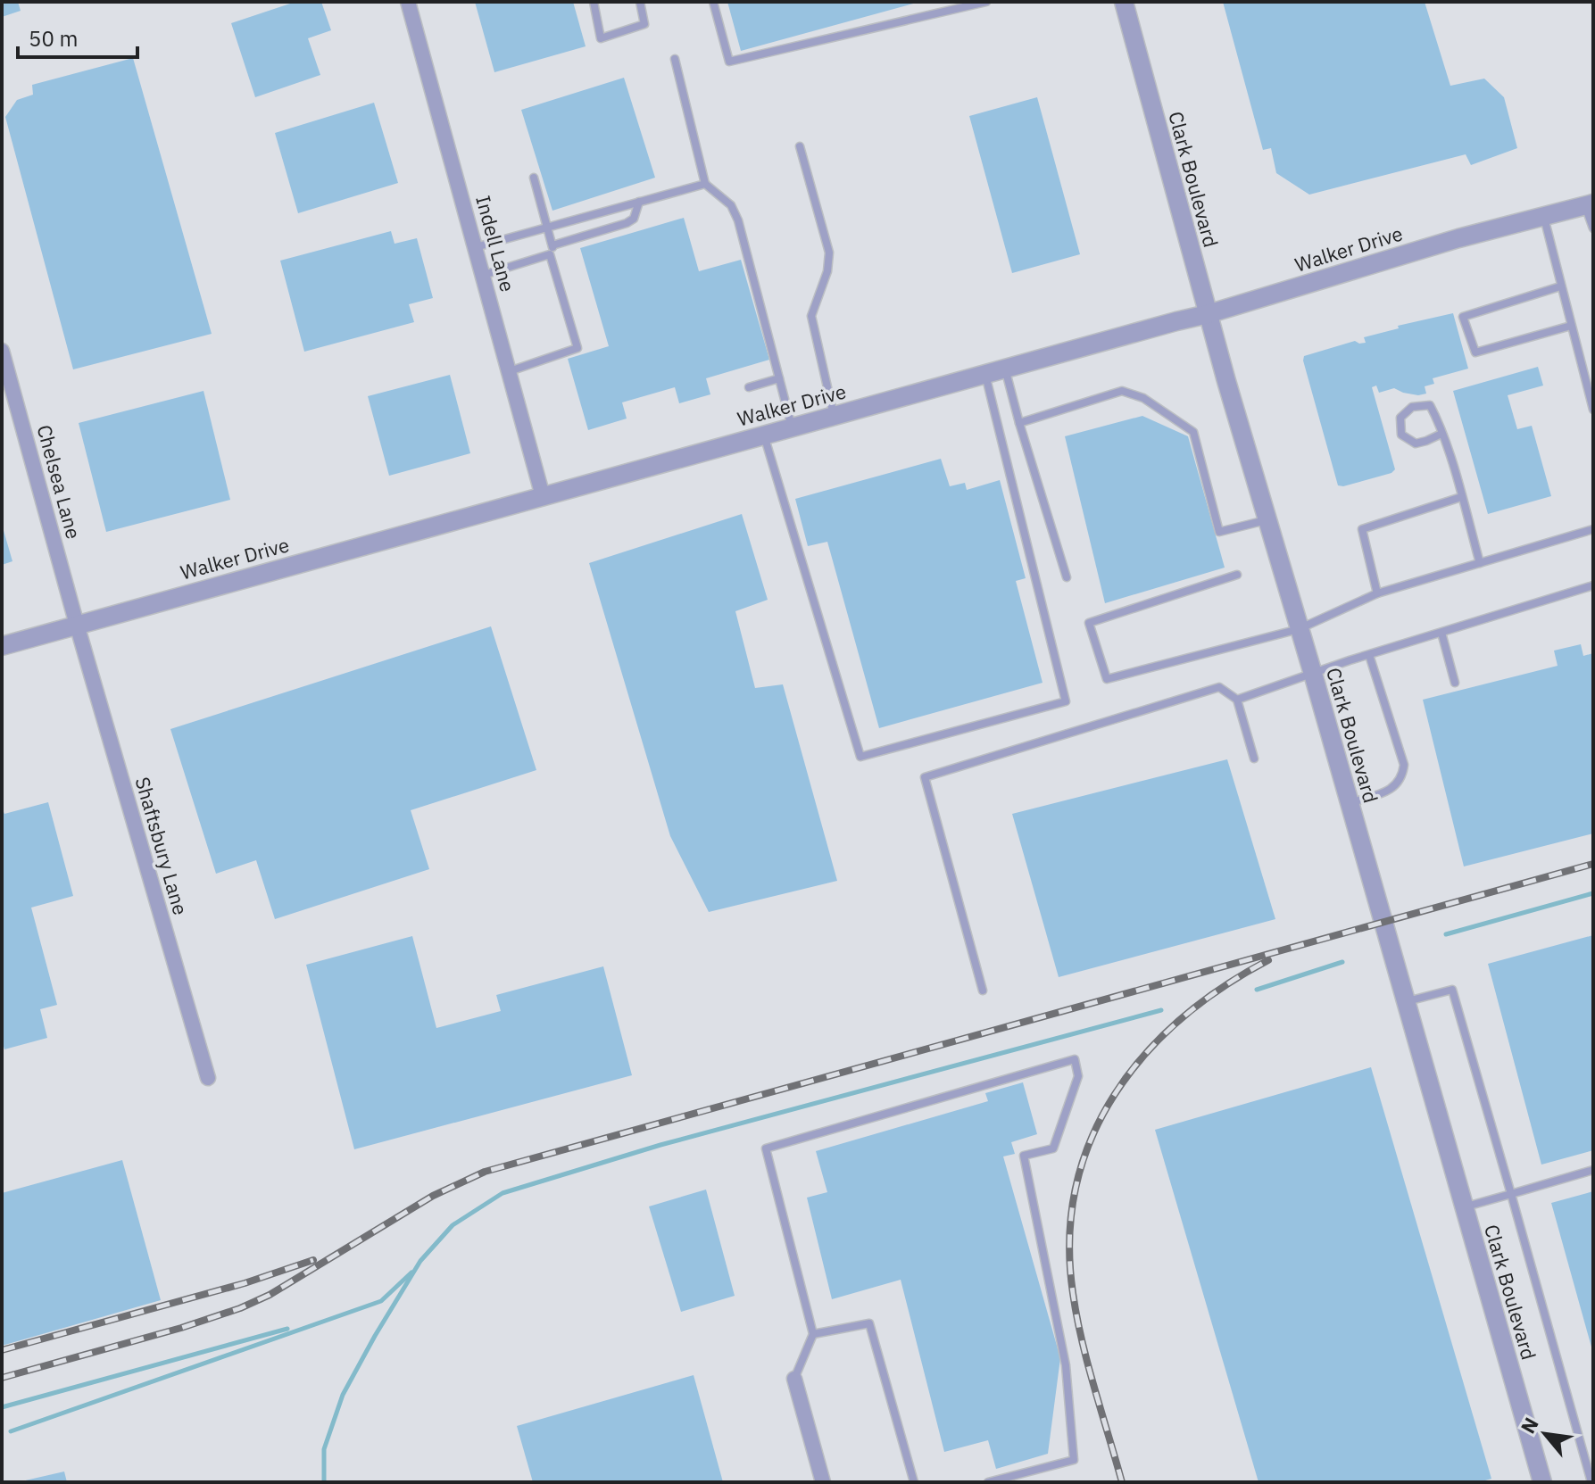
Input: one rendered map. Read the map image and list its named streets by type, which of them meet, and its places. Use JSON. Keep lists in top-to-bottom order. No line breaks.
{"streets":{"street":["Clark Boulevard","Indell Lane","Walker Drive","Chelsea Lane","Shaftsbury Lane"]},"crossings":[["Clark Boulevard","Walker Drive"],["Indell Lane","Walker Drive"],["Walker Drive","Chelsea Lane"],["Walker Drive","Shaftsbury Lane"],["Chelsea Lane","Shaftsbury Lane"]],"scale_bar":"50 m","north":"top left"}
